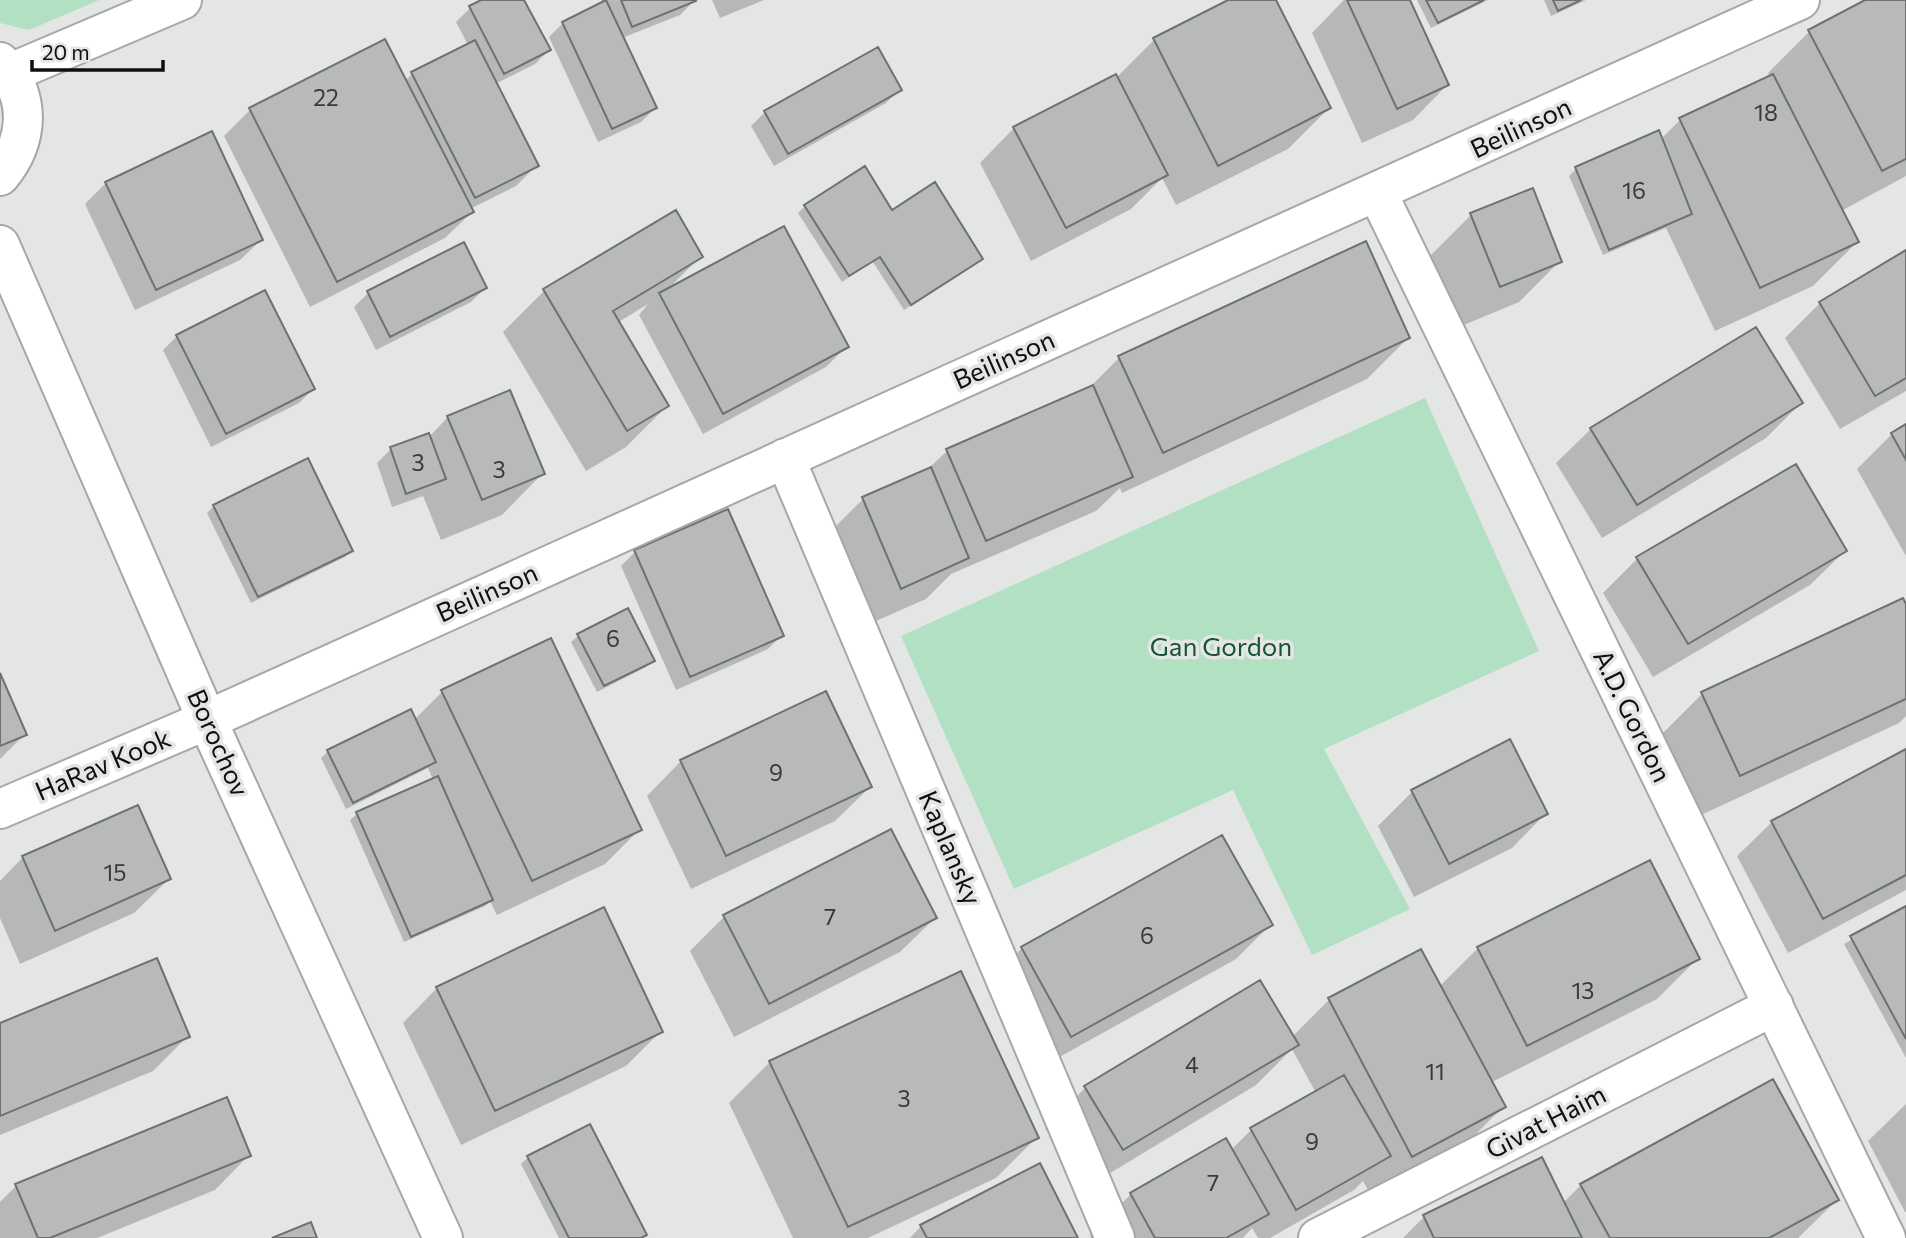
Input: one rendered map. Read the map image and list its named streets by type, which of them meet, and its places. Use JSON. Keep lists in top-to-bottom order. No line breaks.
{"streets":{"street":["Beilinson","A.D. Gordon","Borochov","HaRav Kook","Kaplansky","Givat Haim"]},"crossings":[["Beilinson","A.D. Gordon"],["Beilinson","Borochov"],["Beilinson","HaRav Kook"],["Beilinson","Kaplansky"],["A.D. Gordon","Givat Haim"],["Borochov","HaRav Kook"]],"parks":["Gan Gordon"],"house_numbers":["22","18","16","3","3","6","9","15","7","6","13","4","11","3","9","7"],"scale_bar":"20 m"}
